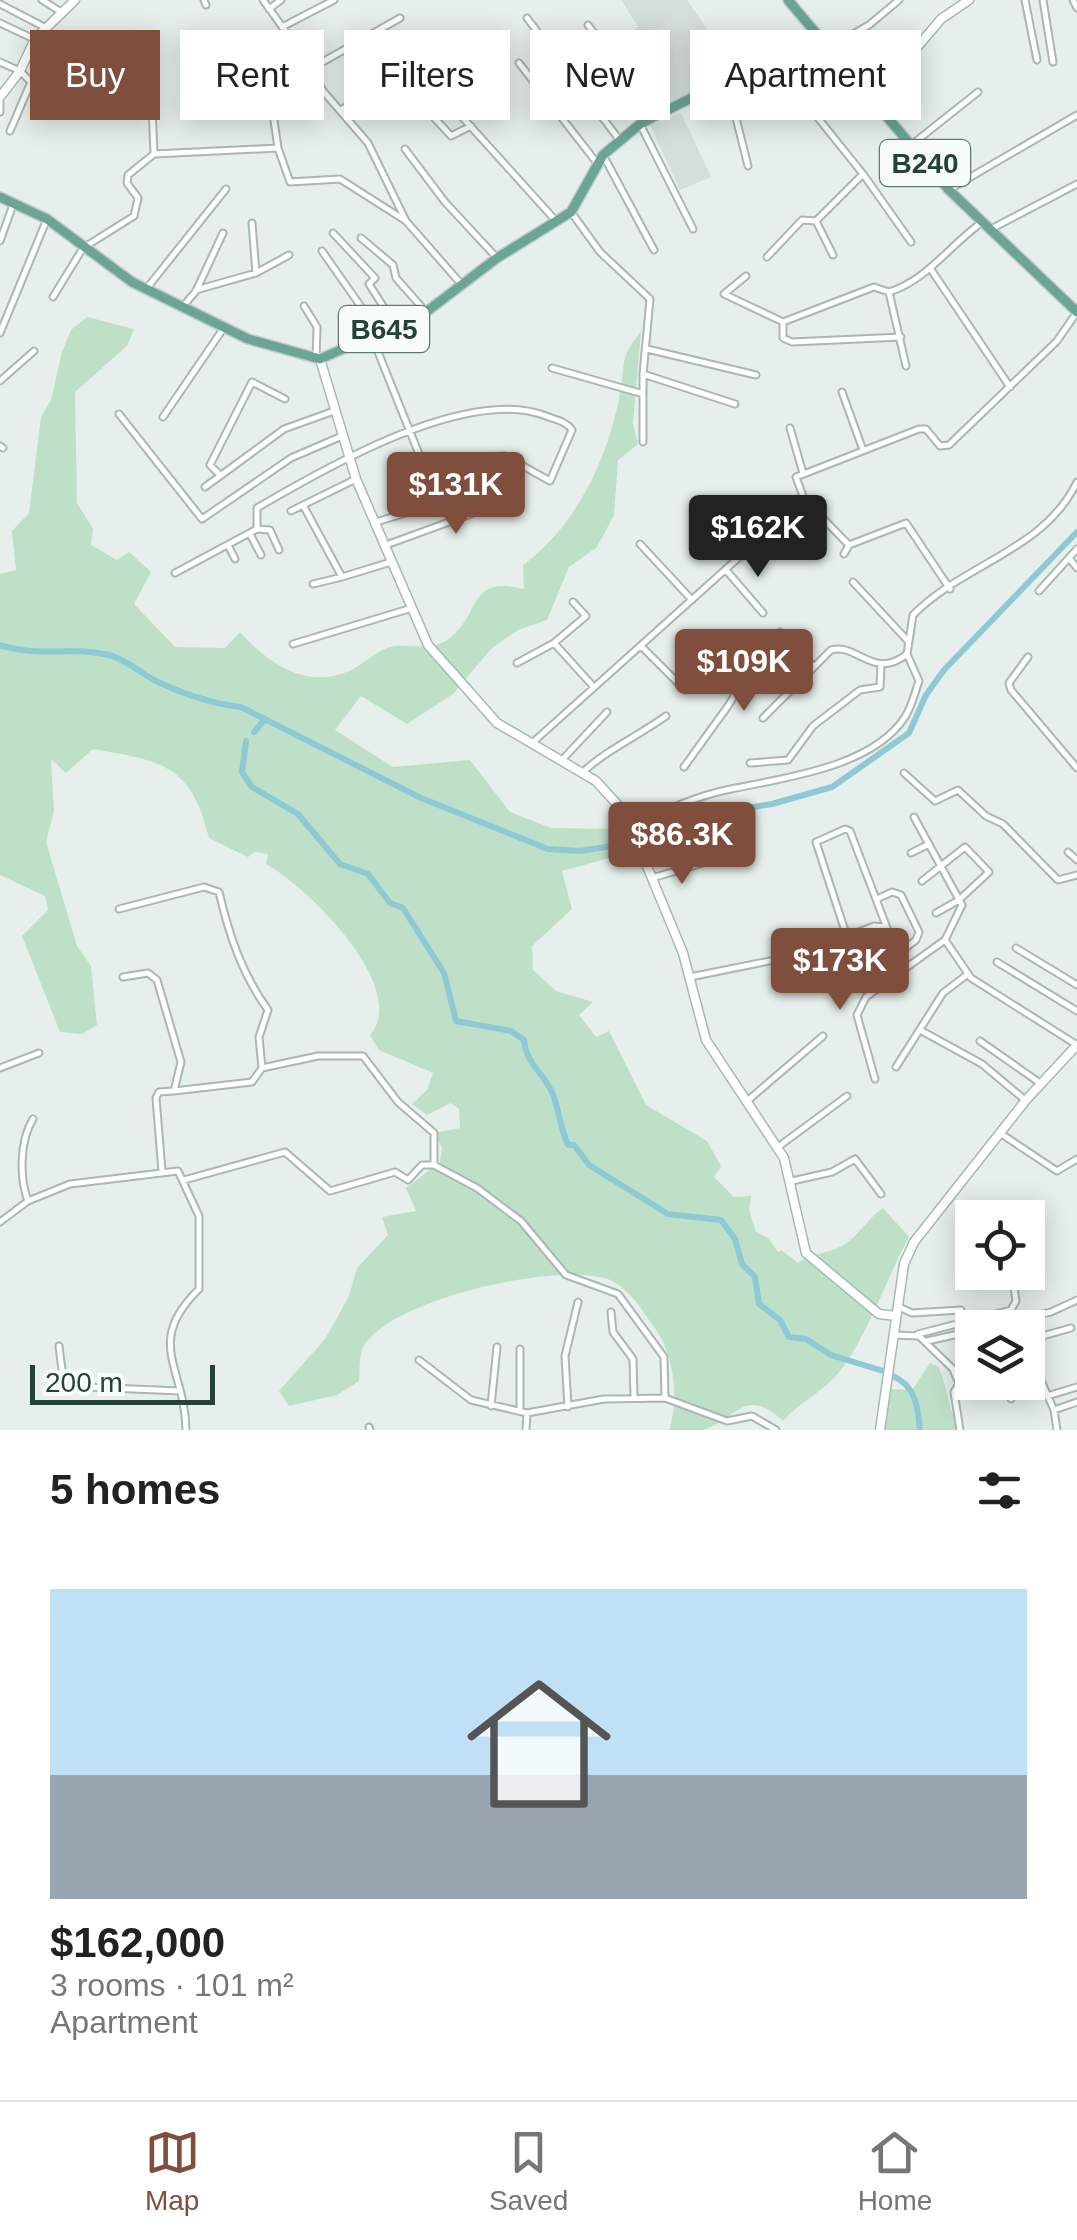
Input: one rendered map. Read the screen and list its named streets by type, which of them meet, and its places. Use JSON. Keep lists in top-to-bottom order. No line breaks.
{"streets":{"main road":["B240","B645"]},"scale_bar":"200 m","page":{"chip":["Buy","Rent","Filters","New","Apartment"],"price":["$131K","$162K","$109K","$86.3K","$173K"],"scale":"200 m","heading":"5 homes","list":[{"name":"$162,000","note":"3 rooms · 101 m² · Apartment"}],"tabs":["Map","Saved","Home"]}}
